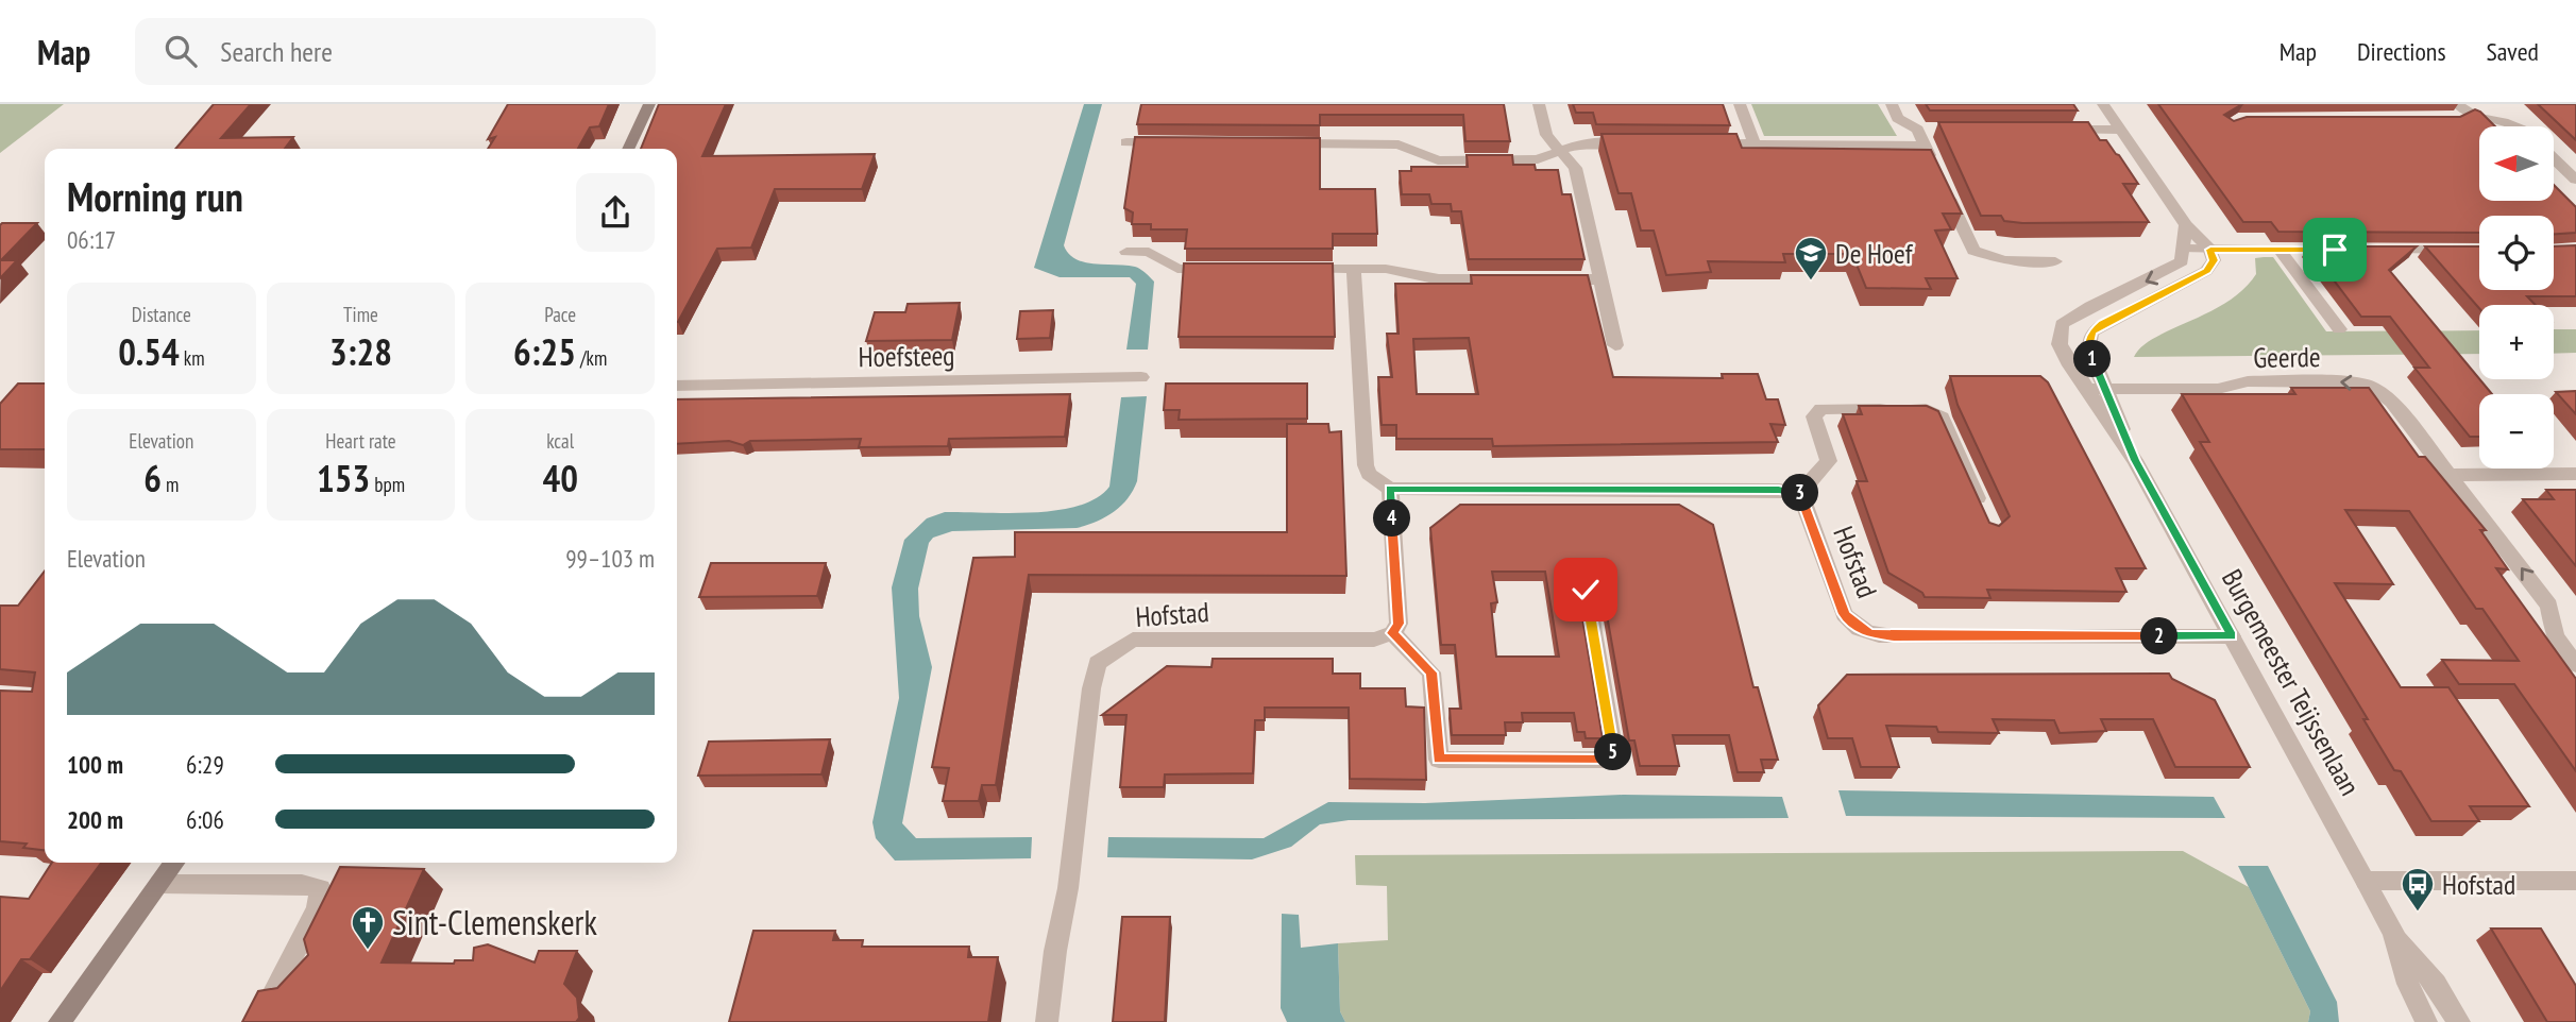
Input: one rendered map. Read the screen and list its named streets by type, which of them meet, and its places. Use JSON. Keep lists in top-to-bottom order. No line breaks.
{"streets":{"street":["Hoefsteeg","Geerde","Hofstad","Burgemeester Teijssenlaan"]},"crossings":[["Geerde","Burgemeester Teijssenlaan"],["Hofstad","Burgemeester Teijssenlaan"]],"one_way":["Geerde"],"places":{"school or university":["De Hoef"],"bus stop":["Hofstad"],"church":["Sint-Clemenskerk"]},"north":"left","page":{"header":"Map","search":"Search here","nav":["Map","Directions","Saved"],"map_buttons":["+","−"],"heading":["Morning run","06:17"],"stats":[["Distance","0.54 km"],["Time","3:28"],["Pace","6:25 /km"],["Elevation","6 m"],["Heart rate","153 bpm"],["kcal","40"]],"pins":["1","3","4","2","5"],"chart":["Elevation","99–103 m"],"list":[{"name":"100 m","note":"6:29"},{"name":"200 m","note":"6:06"}]}}
